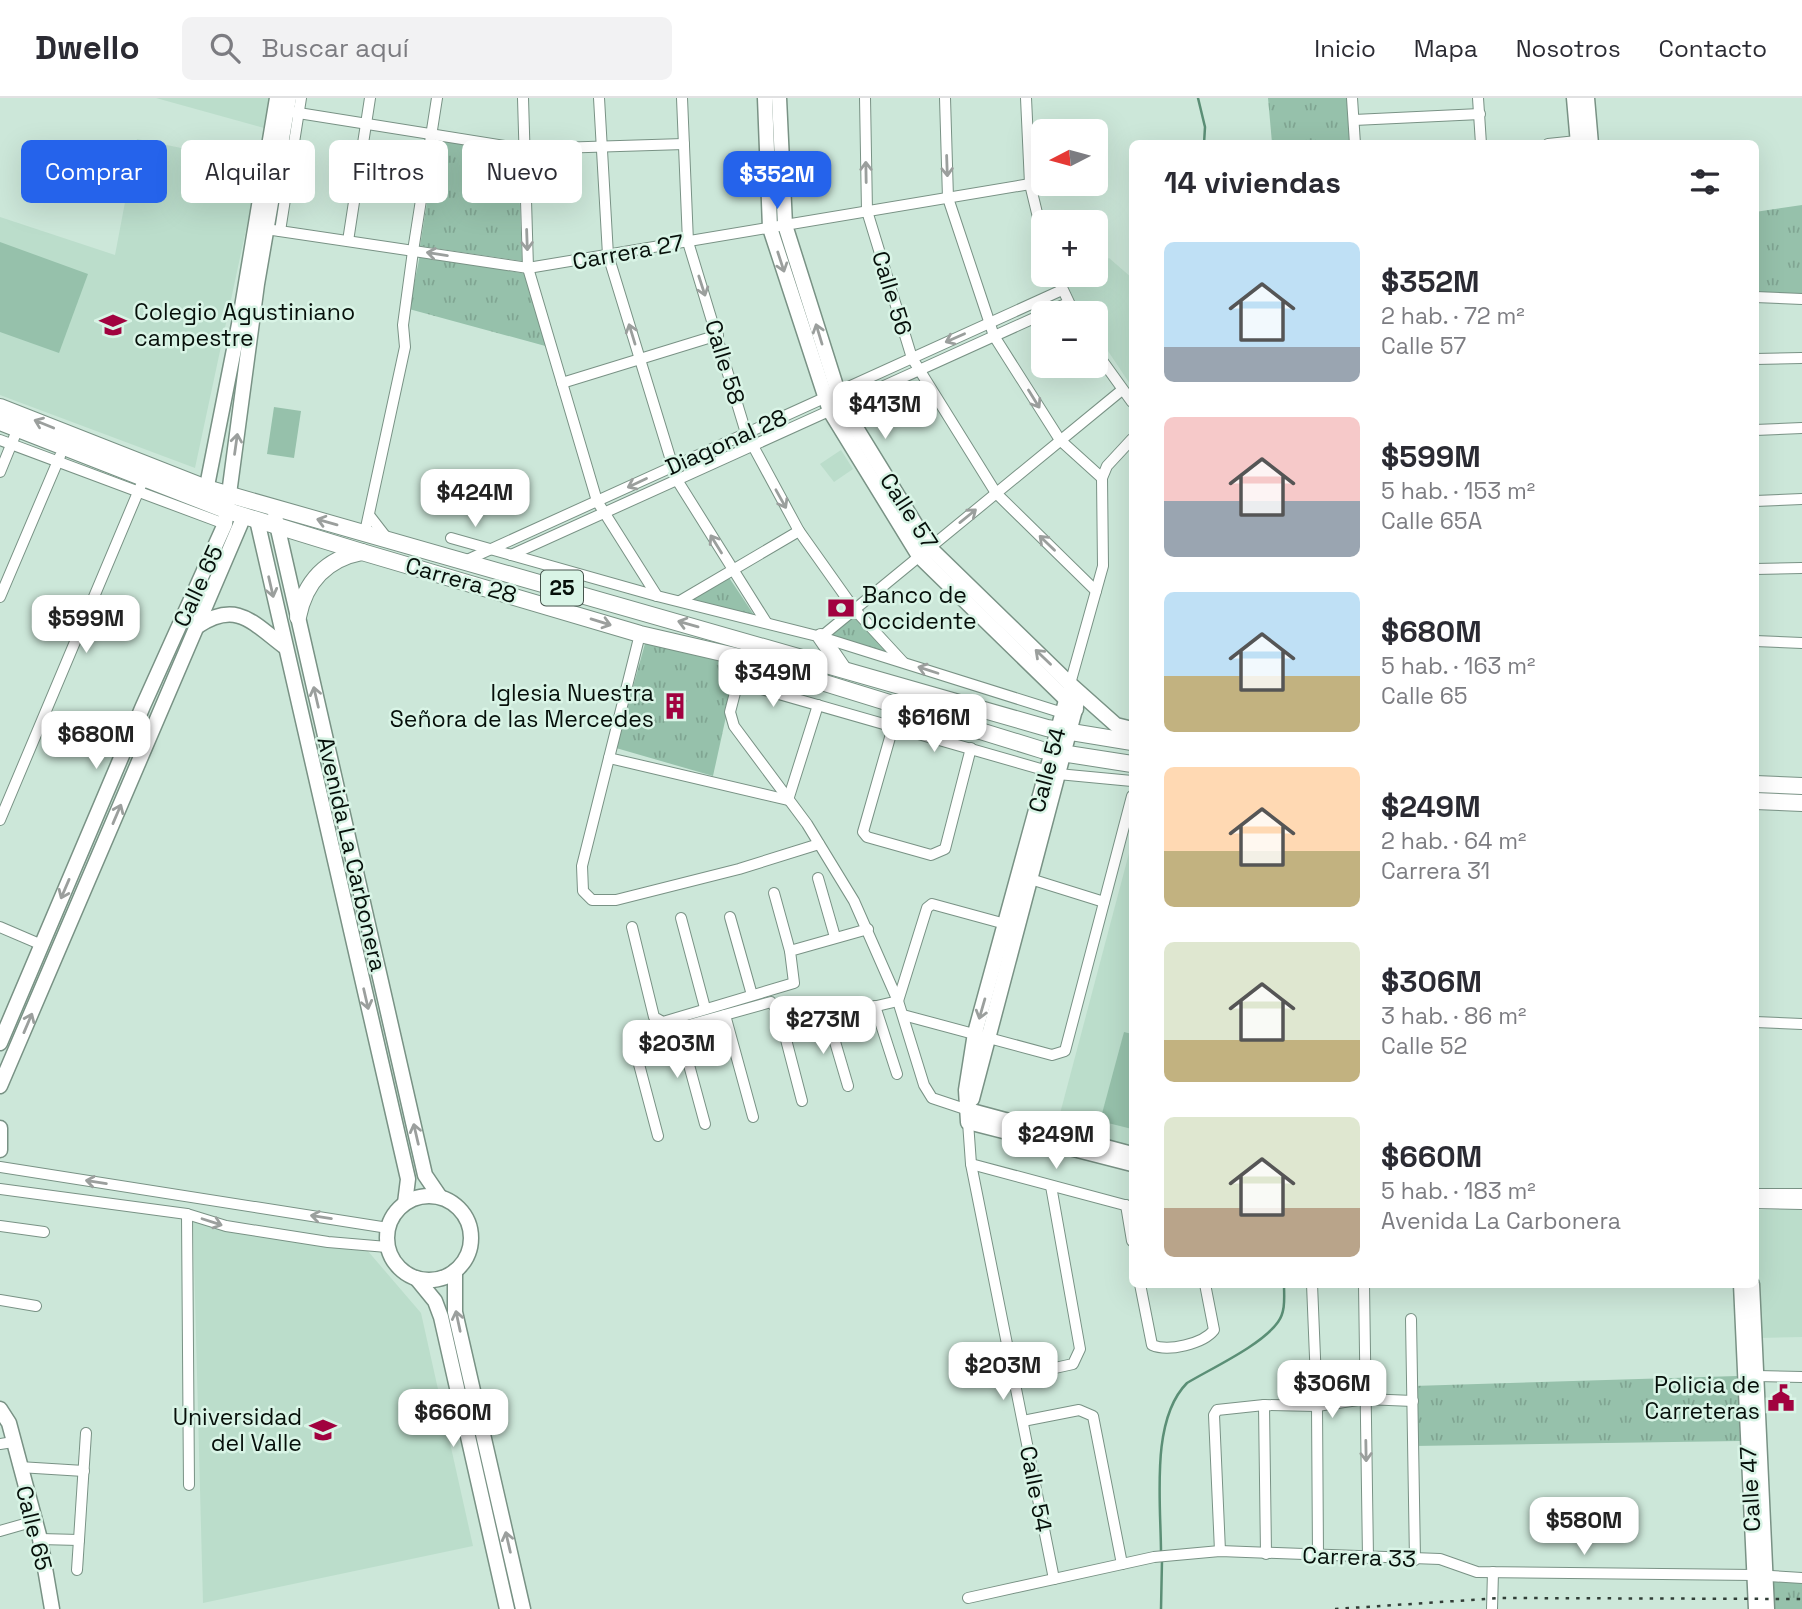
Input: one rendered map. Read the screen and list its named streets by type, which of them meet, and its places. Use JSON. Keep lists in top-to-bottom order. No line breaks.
{"streets":{"main road":["Carrera 28","25"],"street":["Carrera 27","Calle 56","Calle 58","Diagonal 28","Calle 57","Calle 65","Calle 54","Avenida La Carbonera","Calle 47","Carrera 33"]},"crossings":[["Carrera 27","Calle 56"],["Carrera 27","Calle 58"],["Carrera 27","Calle 57"],["Carrera 27","Calle 65"],["Calle 56","Diagonal 28"],["Calle 56","Calle 54"],["Calle 58","Diagonal 28"],["Calle 58","Carrera 28"],["Diagonal 28","Calle 57"],["Diagonal 28","Carrera 28"],["Calle 57","Carrera 28"],["Calle 57","Calle 54"],["Carrera 28","Calle 65"],["Carrera 28","Calle 54"],["Carrera 28","Avenida La Carbonera"],["Calle 65","Avenida La Carbonera"],["Calle 54","Carrera 33"],["Calle 47","Carrera 33"]],"places":{"school or university":["Colegio Agustiniano campestre","Universidad del Valle"],"bank":["Banco de Occidente"],"building":["Iglesia Nuestra Señora de las Mercedes"],"public building":["Policia de Carreteras"]},"north":"left","page":{"header":"Dwello","search":"Buscar aquí","nav":["Inicio","Mapa","Nosotros","Contacto"],"map_buttons":["+","−"],"chip":["Comprar","Alquilar","Filtros","Nuevo"],"heading":"14 viviendas","price":["$352M","$413M","$424M","$599M","$349M","$616M","$680M","$273M","$203M","$249M","$203M","$306M","$660M","$580M"],"list":[{"name":"$352M","note":"2 hab. · 72 m² · Calle 57"},{"name":"$599M","note":"5 hab. · 153 m² · Calle 65A"},{"name":"$680M","note":"5 hab. · 163 m² · Calle 65"},{"name":"$249M","note":"2 hab. · 64 m² · Carrera 31"},{"name":"$306M","note":"3 hab. · 86 m² · Calle 52"},{"name":"$660M","note":"5 hab. · 183 m² · Avenida La Carbonera"}]}}
